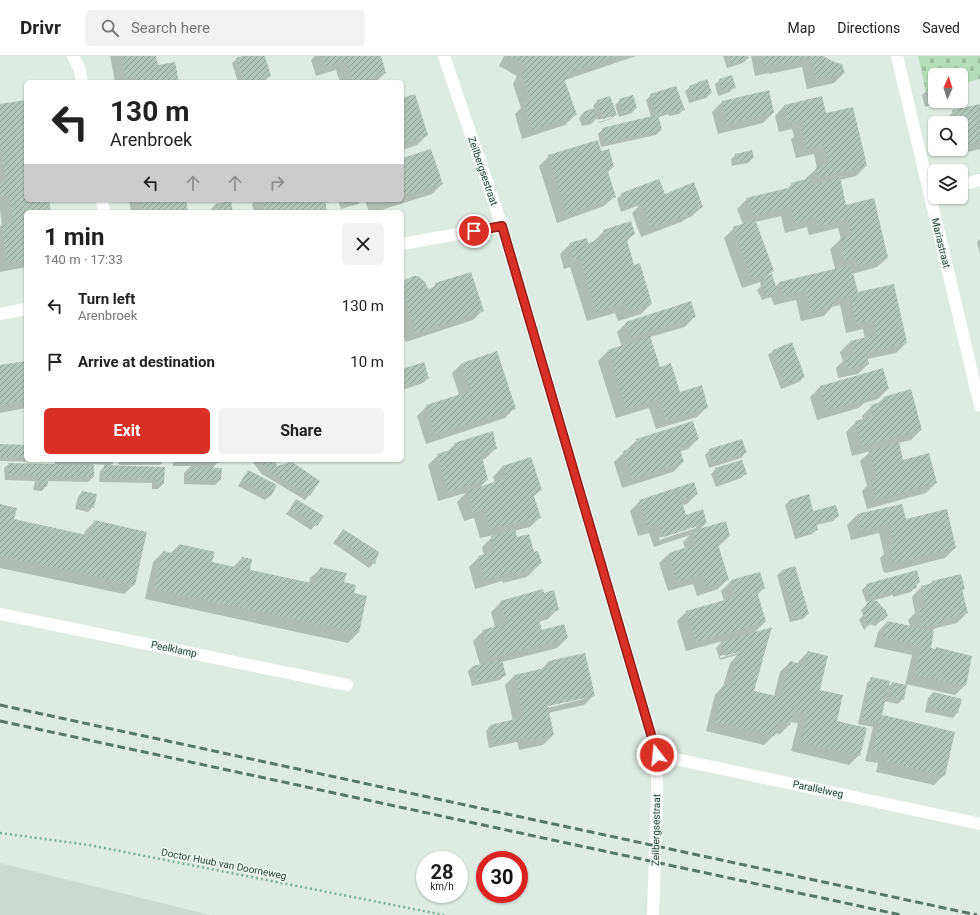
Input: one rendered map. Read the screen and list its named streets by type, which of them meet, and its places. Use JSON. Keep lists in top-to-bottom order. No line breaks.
{"streets":{"street":["Zeilbergsestraat","Mariastraat","Peelklamp","Parallelweg"],"path":["Doctor Huub van Doorneweg"]},"crossings":[["Zeilbergsestraat","Parallelweg"]],"north":"top","page":{"header":"Drivr","search":"Search here","nav":["Map","Directions","Saved"],"turn":["130 m","Arenbroek"],"heading":["1 min","140 m · 17:33"],"list":[{"name":"Turn left","note":"Arenbroek","value":"130 m"},{"name":"Arrive at destination","value":"10 m"}],"buttons":["Exit","Share"],"speed":"28 km/h","limit":"30"}}
